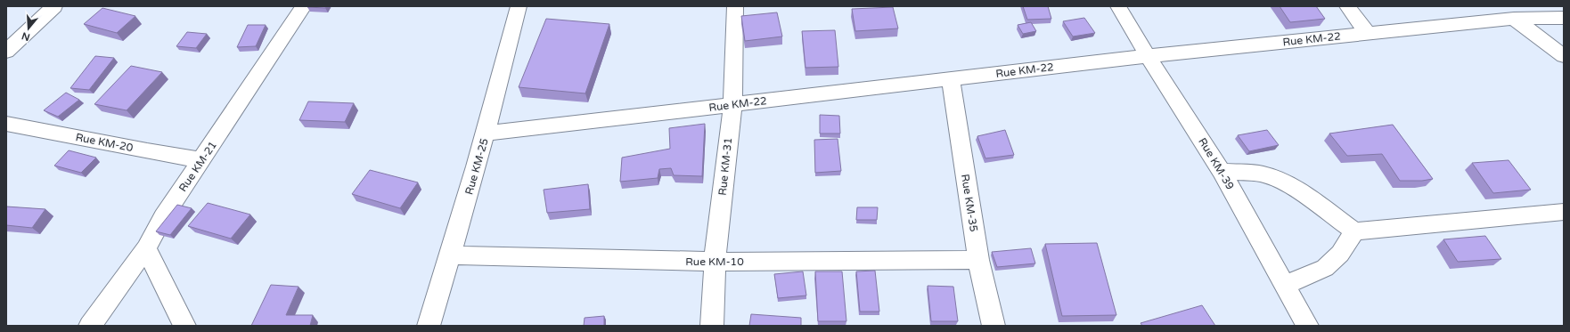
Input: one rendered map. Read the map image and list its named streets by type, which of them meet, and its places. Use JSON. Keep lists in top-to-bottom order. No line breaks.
{"streets":{"street":["Rue KM-22","Rue KM-20","Rue KM-39","Rue KM-21","Rue KM-25","Rue KM-31","Rue KM-35","Rue KM-10"]},"crossings":[["Rue KM-22","Rue KM-39"],["Rue KM-22","Rue KM-25"],["Rue KM-22","Rue KM-31"],["Rue KM-22","Rue KM-35"],["Rue KM-20","Rue KM-21"],["Rue KM-25","Rue KM-10"],["Rue KM-31","Rue KM-10"],["Rue KM-35","Rue KM-10"]],"north":"bottom"}
